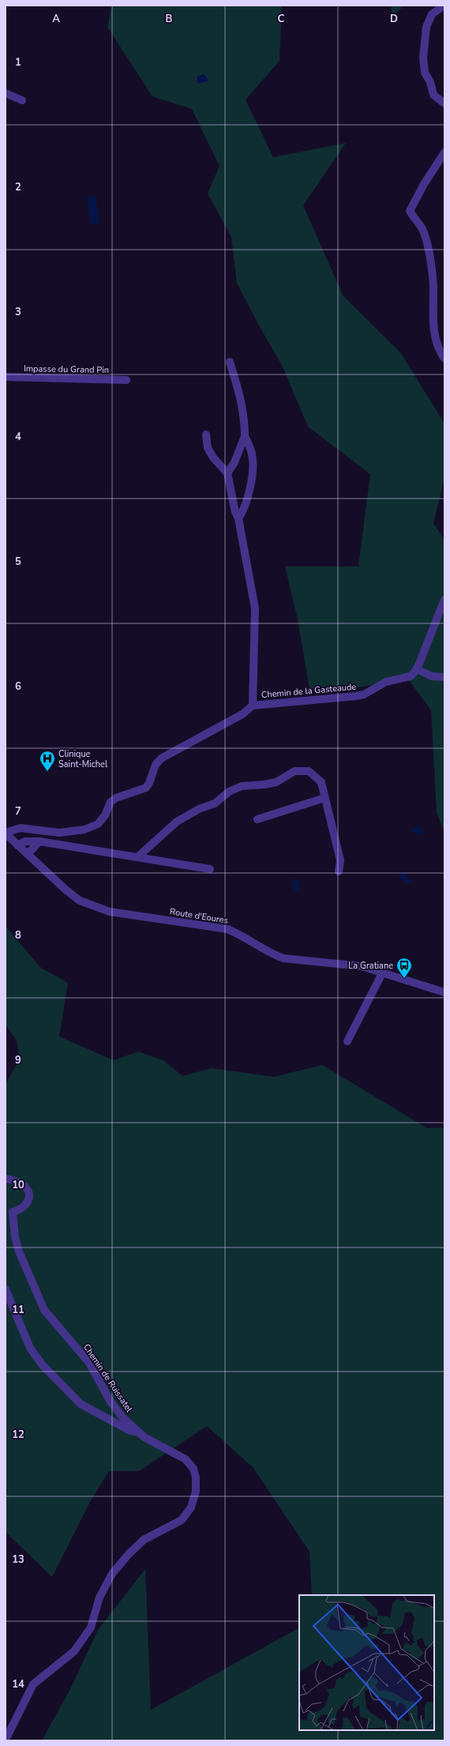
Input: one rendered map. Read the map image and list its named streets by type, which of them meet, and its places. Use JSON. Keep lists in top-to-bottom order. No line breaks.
{"streets":{"street":["Impasse du Grand Pin","Chemin de la Gasteaude","Route d'Eoures","Chemin de Ruissatel"]},"places":{"hospital":["Clinique Saint-Michel"],"bus stop":["La Gratiane"]},"grid":{"columns":["A","B","C","D"],"rows":["1","2","3","4","5","6","7","8","9","10","11","12","13","14"]}}
